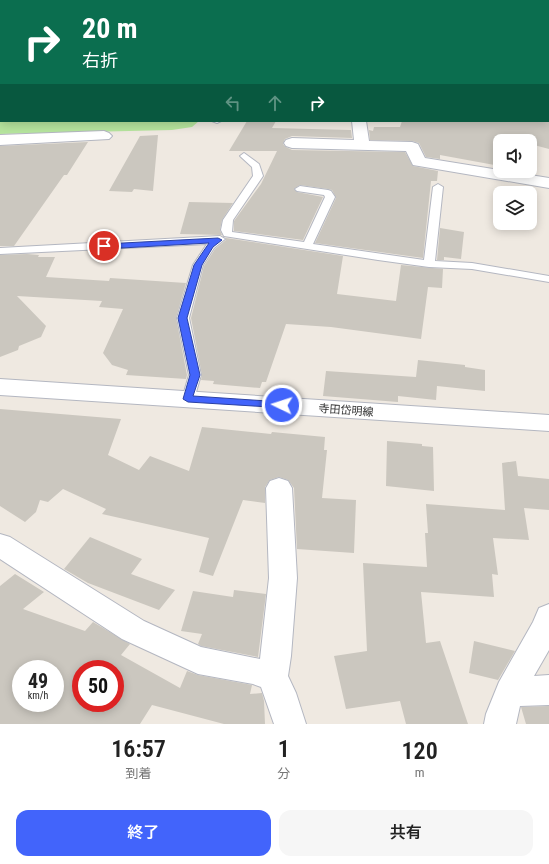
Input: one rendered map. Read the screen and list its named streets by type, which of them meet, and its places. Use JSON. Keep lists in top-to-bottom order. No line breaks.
{"streets":{"street":["寺田岱明線"]},"page":{"turn":["20 m","右折"],"speed":"49 km/h","limit":"50","eta":["16:57","到着","1","分","120","m"],"buttons":["終了","共有"]}}
